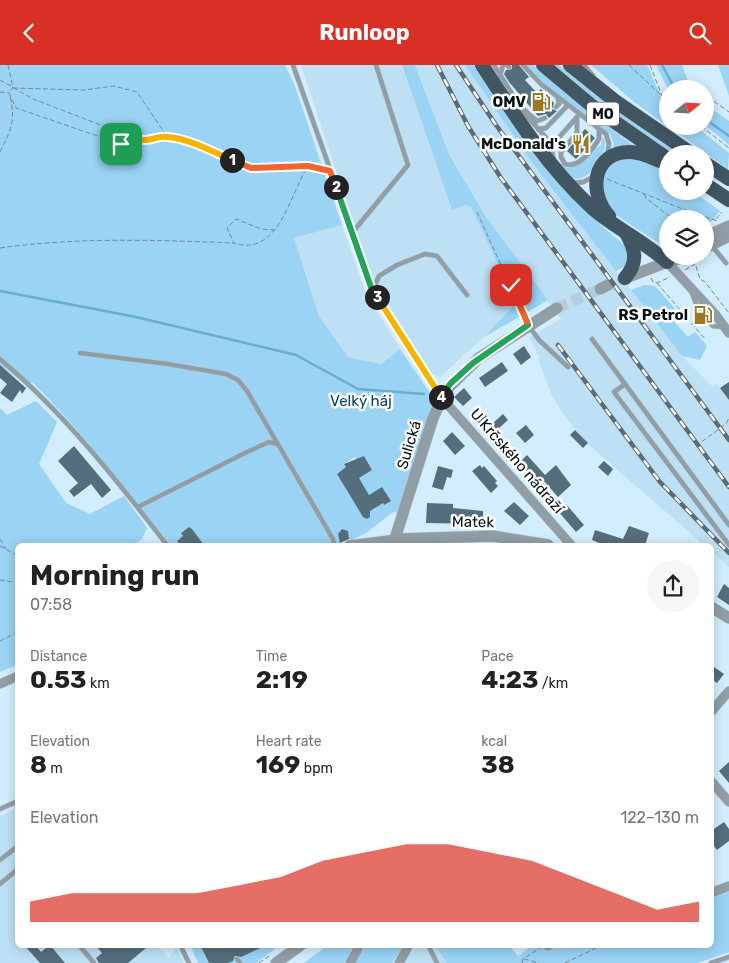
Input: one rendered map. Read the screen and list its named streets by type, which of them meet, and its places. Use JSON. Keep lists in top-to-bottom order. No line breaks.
{"streets":{"highway":["MO"],"street":["Sulická","U Krčského nádraží","Matek"]},"crossings":[["Sulická","U Krčského nádraží"],["Sulická","Matek"]],"parks":["Velký háj"],"places":{"fuel station":["OMV","RS Petrol"],"restaurant":["McDonald's"]},"north":"right","page":{"header":"Runloop","pins":["1","2","3","4"],"heading":["Morning run","07:58"],"stats":[["Distance","0.53 km"],["Time","2:19"],["Pace","4:23 /km"],["Elevation","8 m"],["Heart rate","169 bpm"],["kcal","38"]],"chart":["Elevation","122–130 m"]}}
